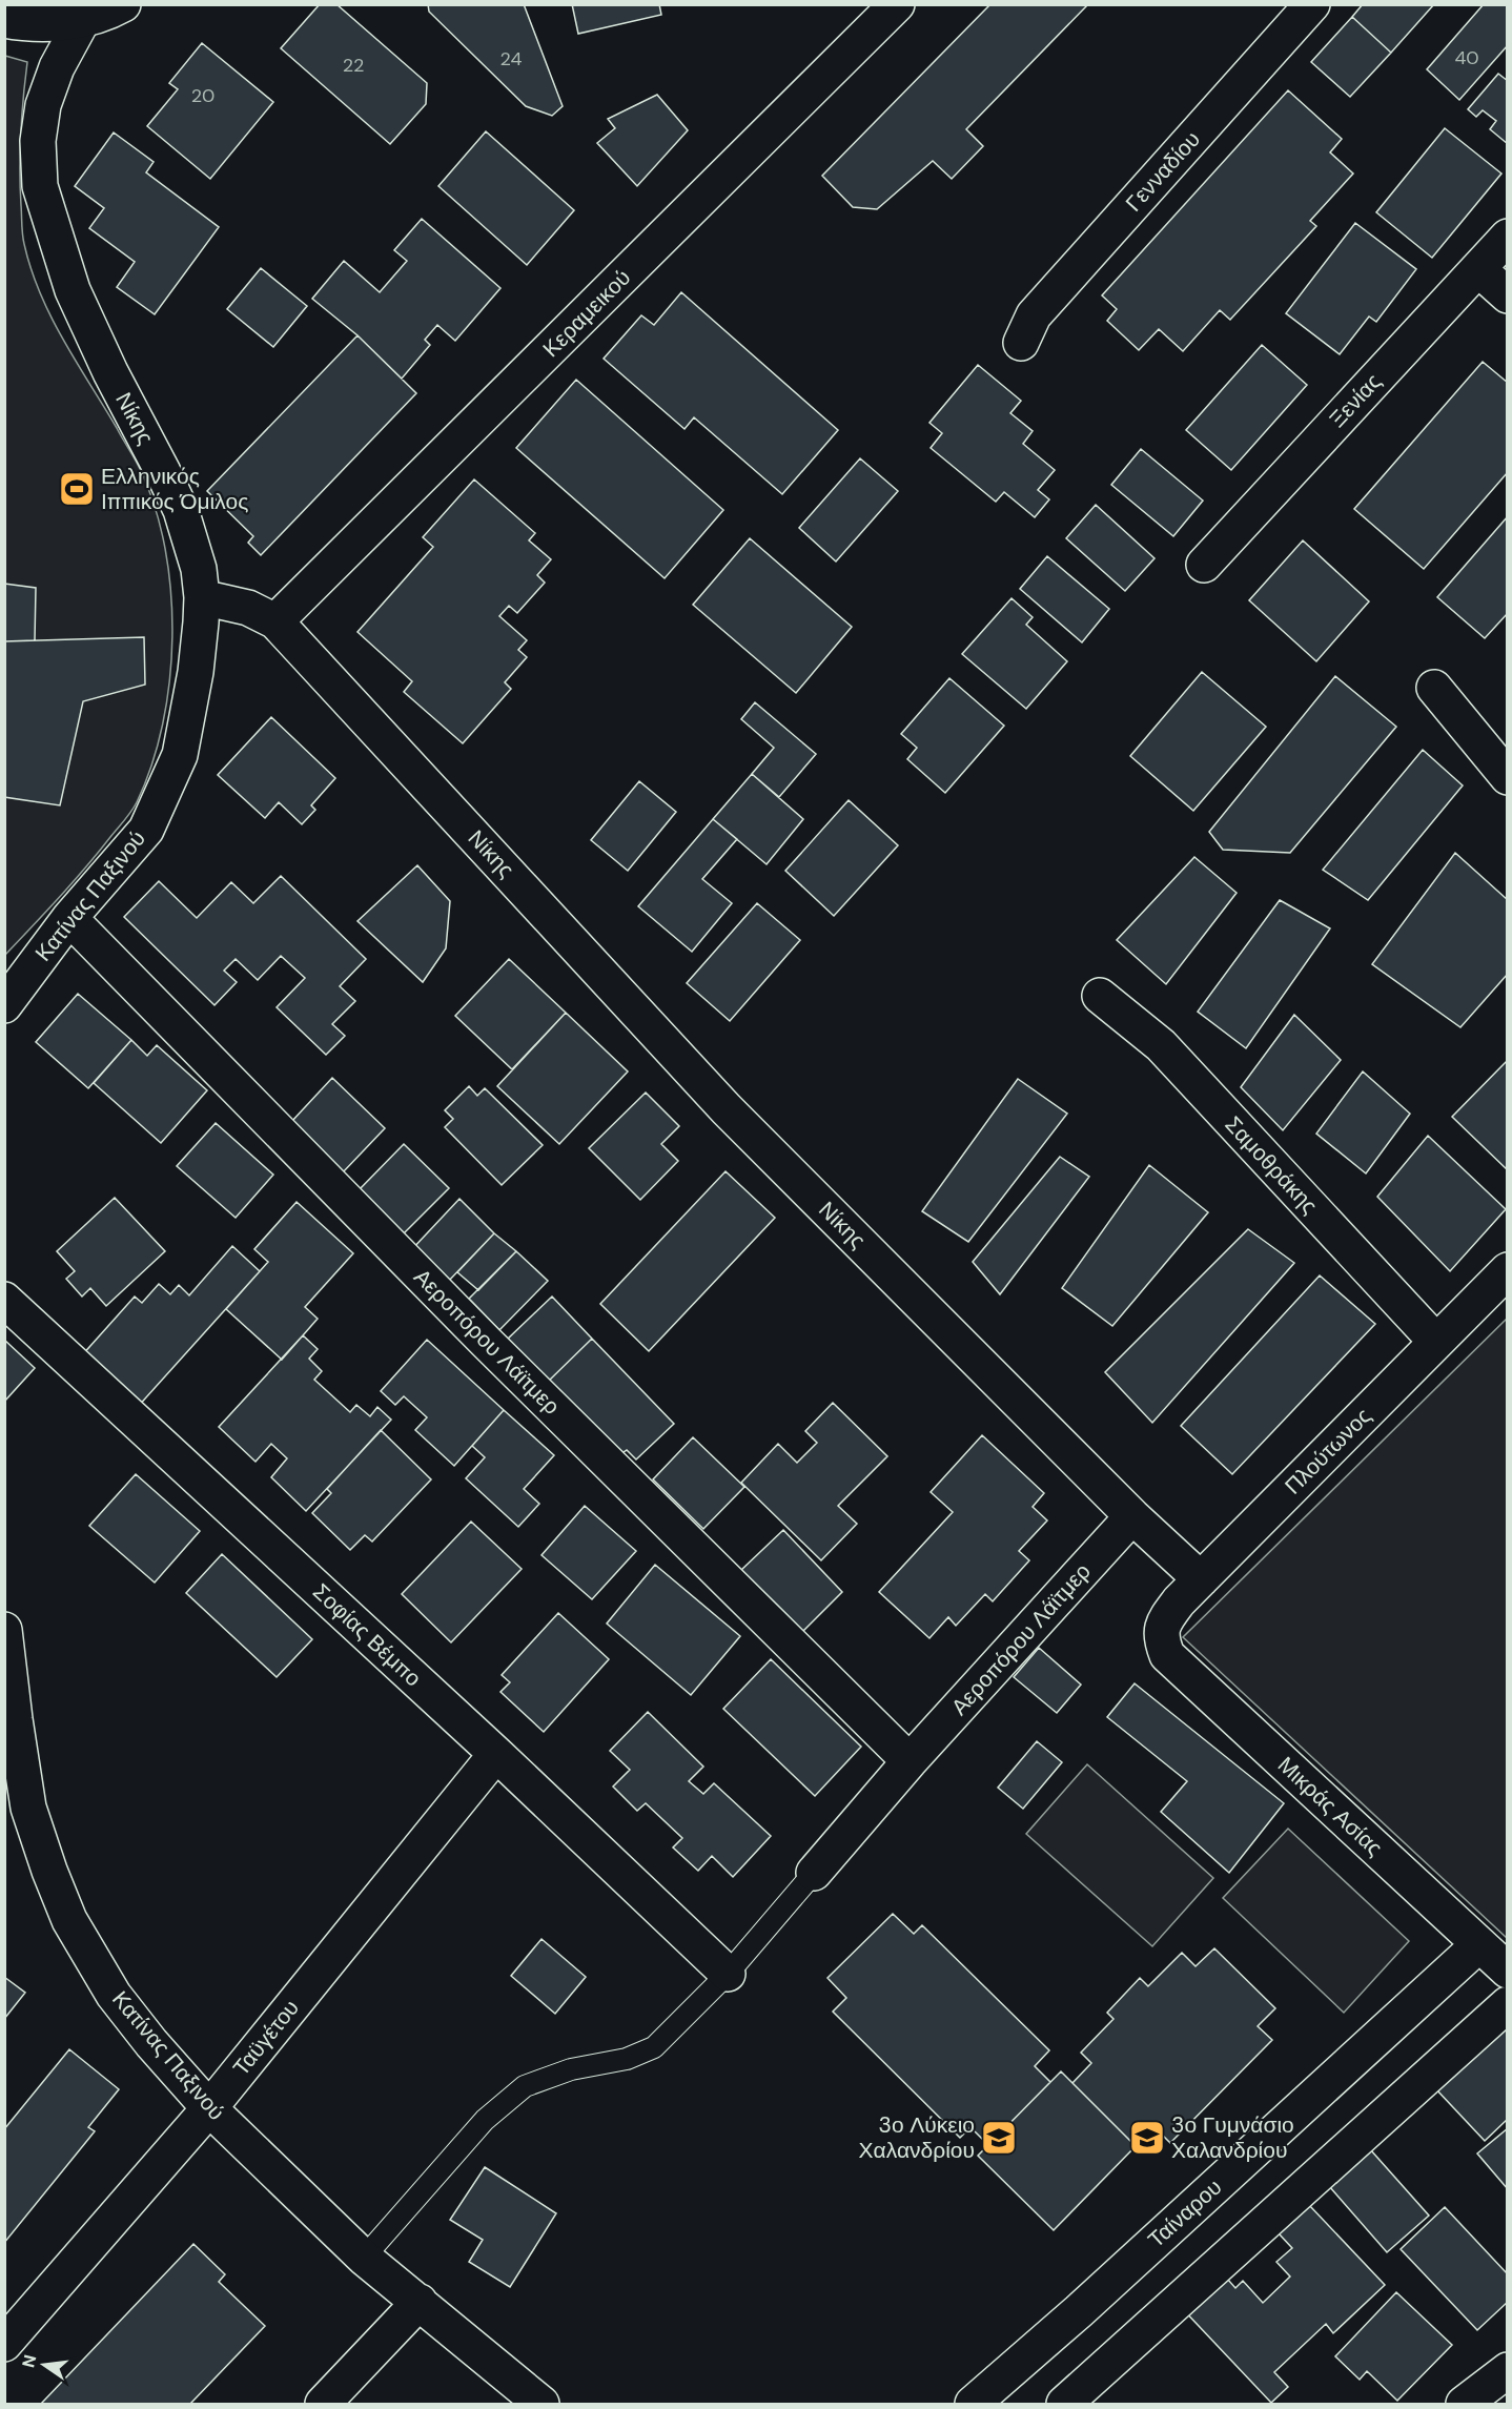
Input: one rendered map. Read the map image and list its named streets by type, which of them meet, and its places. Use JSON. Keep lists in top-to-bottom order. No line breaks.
{"streets":{"street":["Γενναδίου","Κεραμεικού","Ξενίας","Νίκης","Κατίνας Παξινού","Σαμοθράκης","Αεροπόρου Λάϊτμερ","Πλούτωνος","Σοφίας Βέμπο","Μικράς Ασίας","Ταϋγέτου","Ταίναρου"]},"crossings":[["Κεραμεικού","Νίκης"],["Νίκης","Κατίνας Παξινού"],["Νίκης","Αεροπόρου Λάϊτμερ"],["Νίκης","Πλούτωνος"],["Κατίνας Παξινού","Αεροπόρου Λάϊτμερ"],["Κατίνας Παξινού","Ταϋγέτου"],["Σαμοθράκης","Πλούτωνος"],["Πλούτωνος","Μικράς Ασίας"],["Σοφίας Βέμπο","Ταϋγέτου"],["Μικράς Ασίας","Ταίναρου"]],"places":{"sports":["Ελληνικός Ιππικός Όμιλος"],"school or university":["3ο Λύκειο Χαλανδρίου","3ο Γυμνάσιο Χαλανδρίου"]},"house_numbers":["40","24","22","20"],"north":"left"}
